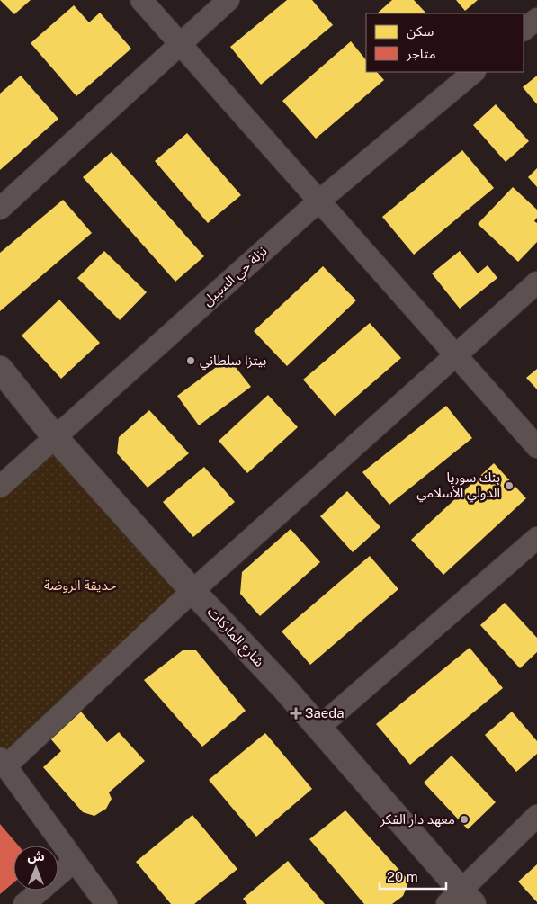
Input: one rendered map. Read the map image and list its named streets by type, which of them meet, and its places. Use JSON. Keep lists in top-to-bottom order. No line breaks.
{"streets":{"street":["نزلة حي السبيل","شارع الماركات"]},"crossings":[["نزلة حي السبيل","شارع الماركات"]],"parks":["حديقة الروضة"],"places":{"other":["بيتزا سلطاني","بنك سوريا الدولي الأسلامي","معهد دار الفكر"],"health":["3aeda"]},"legend":["سكن","متاجر"],"scale_bar":"20 m","north":"top"}
